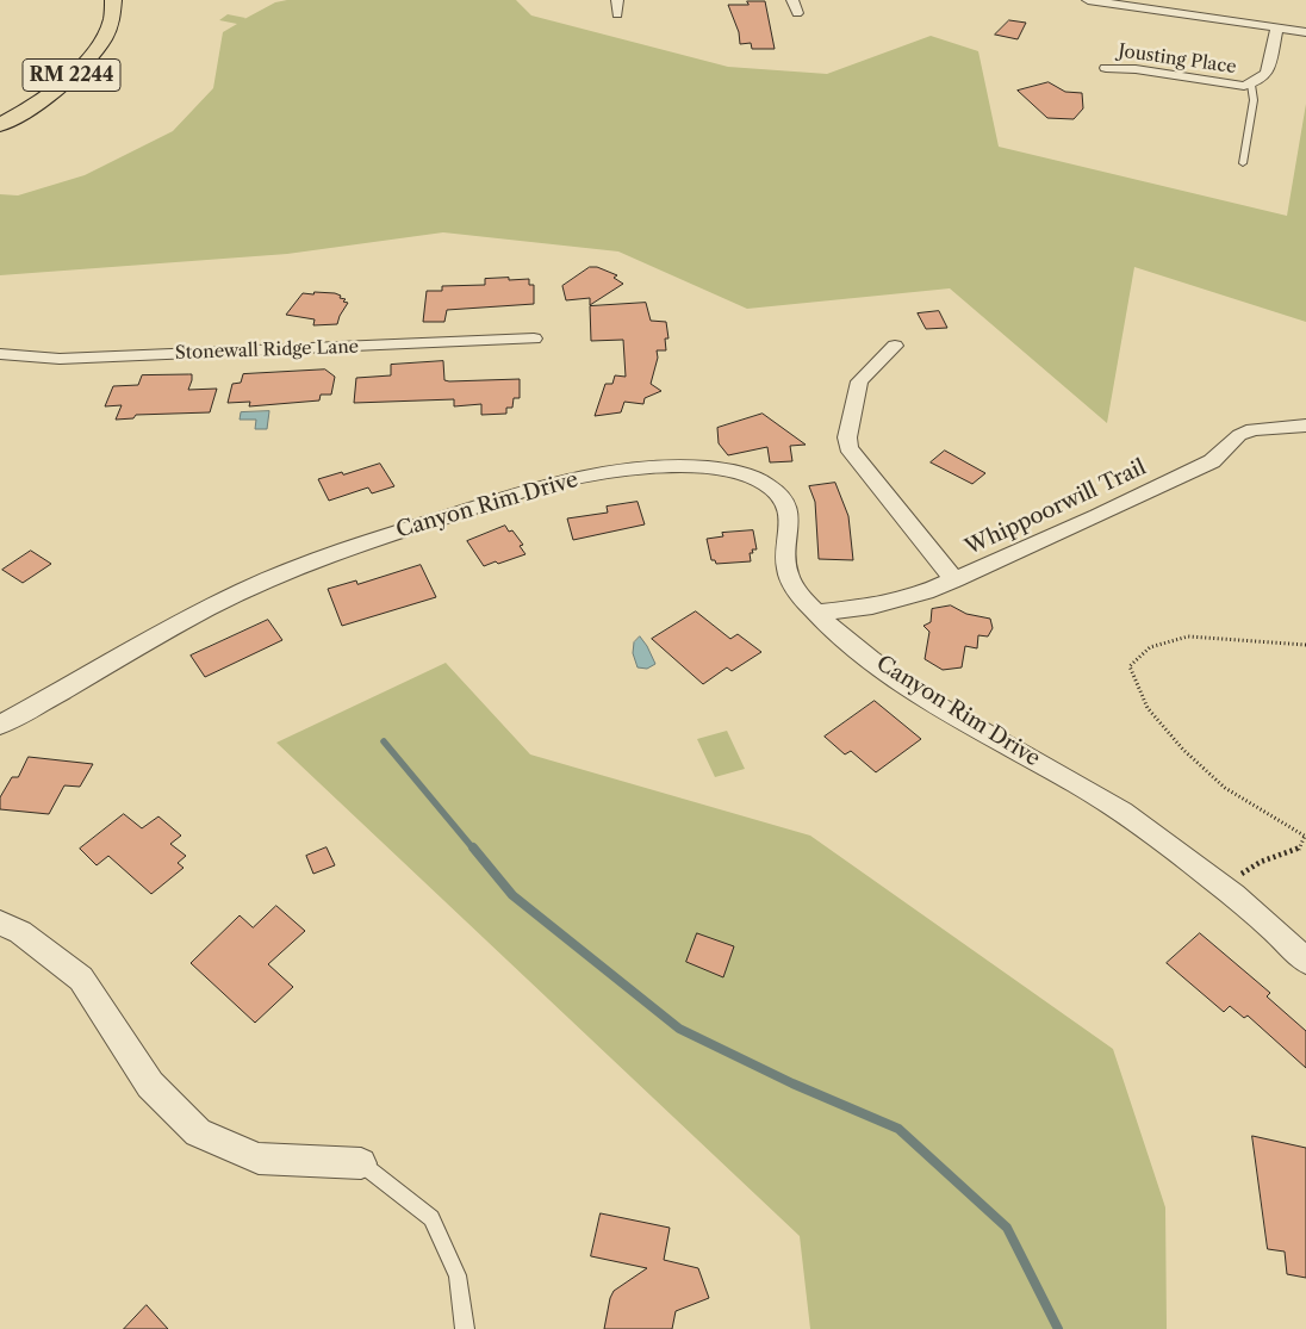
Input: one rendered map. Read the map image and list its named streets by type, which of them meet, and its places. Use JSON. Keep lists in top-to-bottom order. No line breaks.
{"streets":{"main road":["RM 2244"],"street":["Jousting Place","Stonewall Ridge Lane","Canyon Rim Drive","Whippoorwill Trail"]},"crossings":[["Canyon Rim Drive","Whippoorwill Trail"]]}
